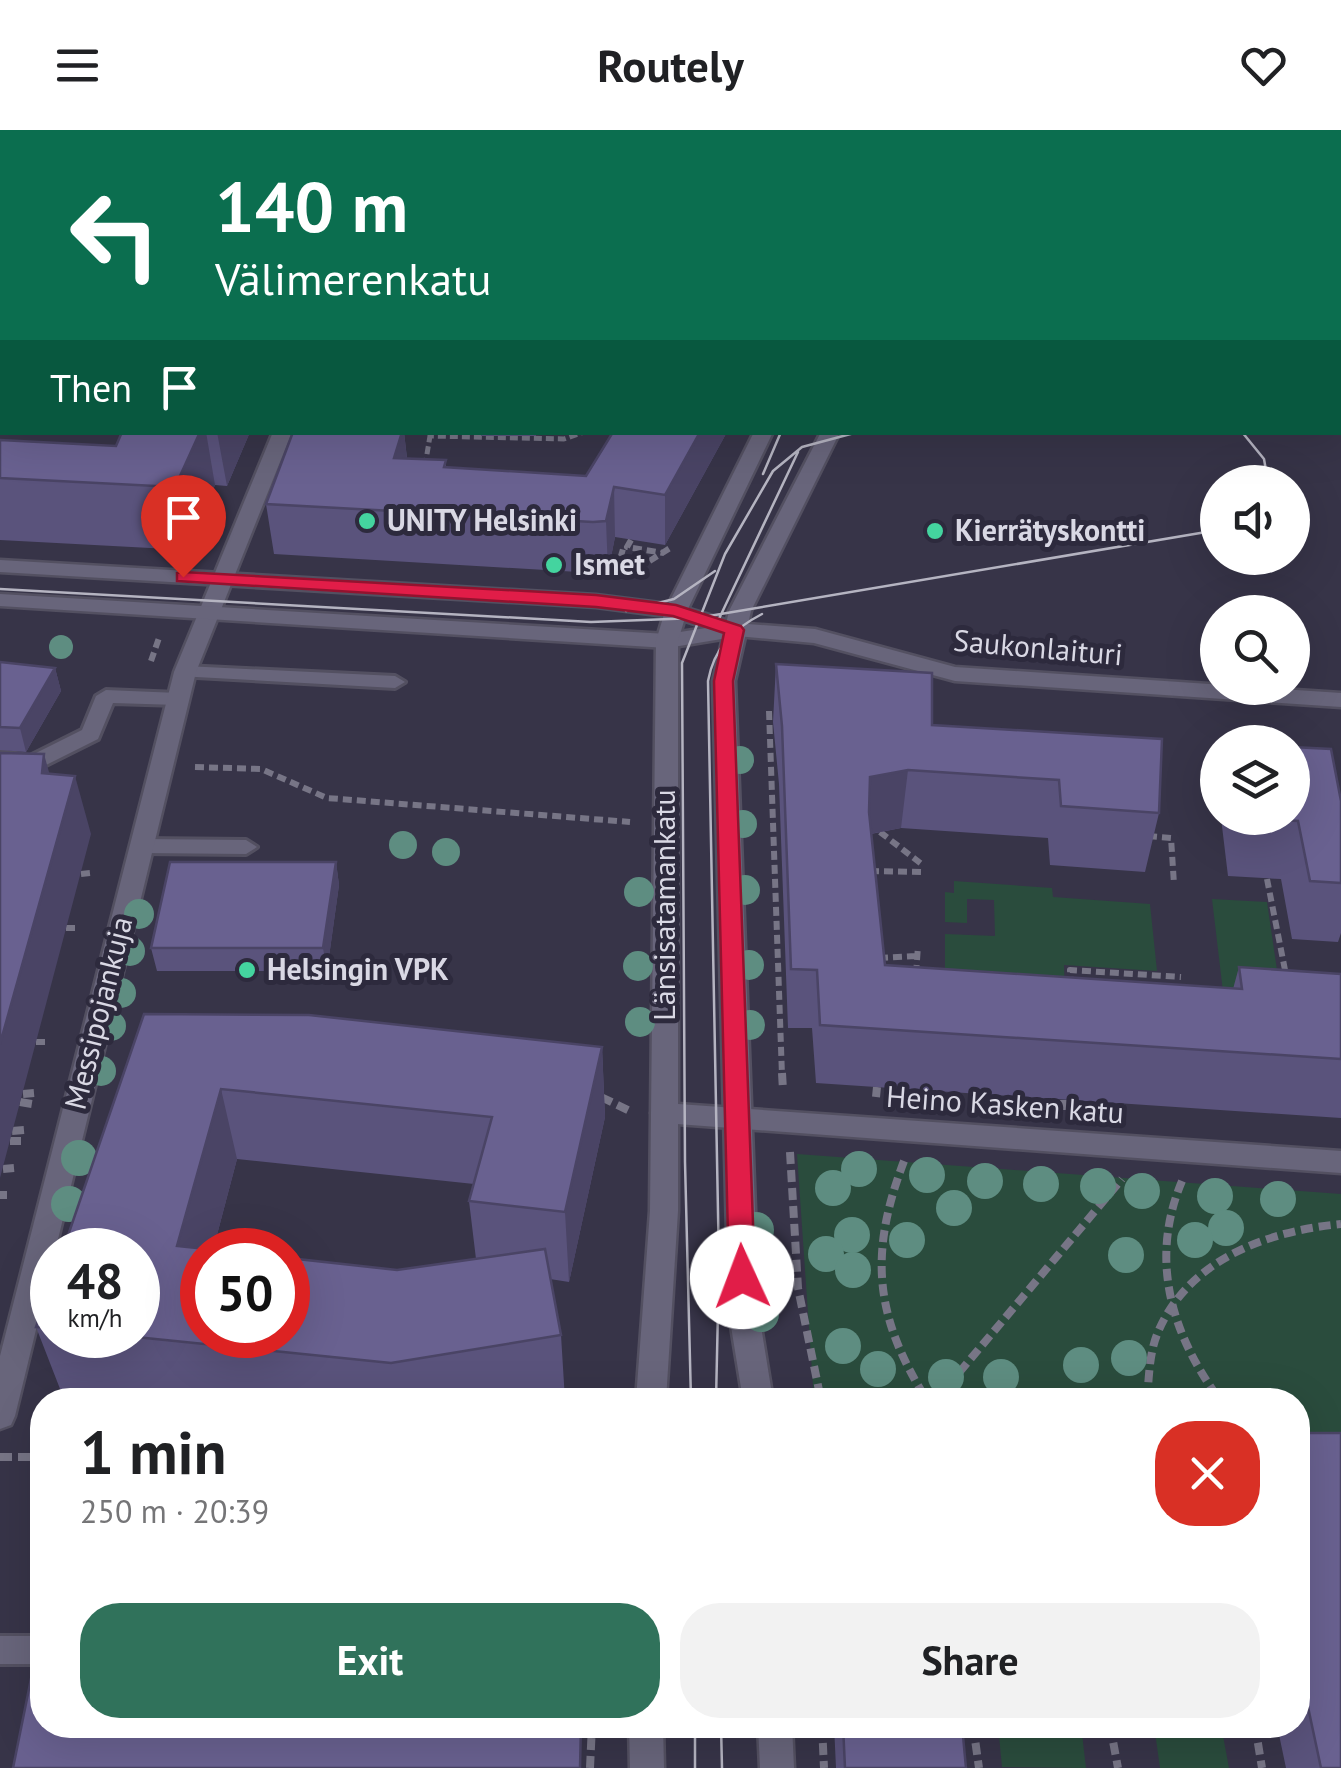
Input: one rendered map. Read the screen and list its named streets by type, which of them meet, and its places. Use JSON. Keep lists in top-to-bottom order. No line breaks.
{"streets":{"street":["Saukonlaituri","Länsisatamankatu","Messipojankuja","Heino Kasken katu"]},"crossings":[["Saukonlaituri","Länsisatamankatu"],["Länsisatamankatu","Heino Kasken katu"]],"places":["UNITY Helsinki","Kierrätyskontti","Ismet","Helsingin VPK"],"page":{"header":"Routely","turn":["140 m","Välimerenkatu"],"then":"Then","speed":"48 km/h","limit":"50","heading":["1 min","250 m · 20:39"],"buttons":["Exit","Share"]}}
